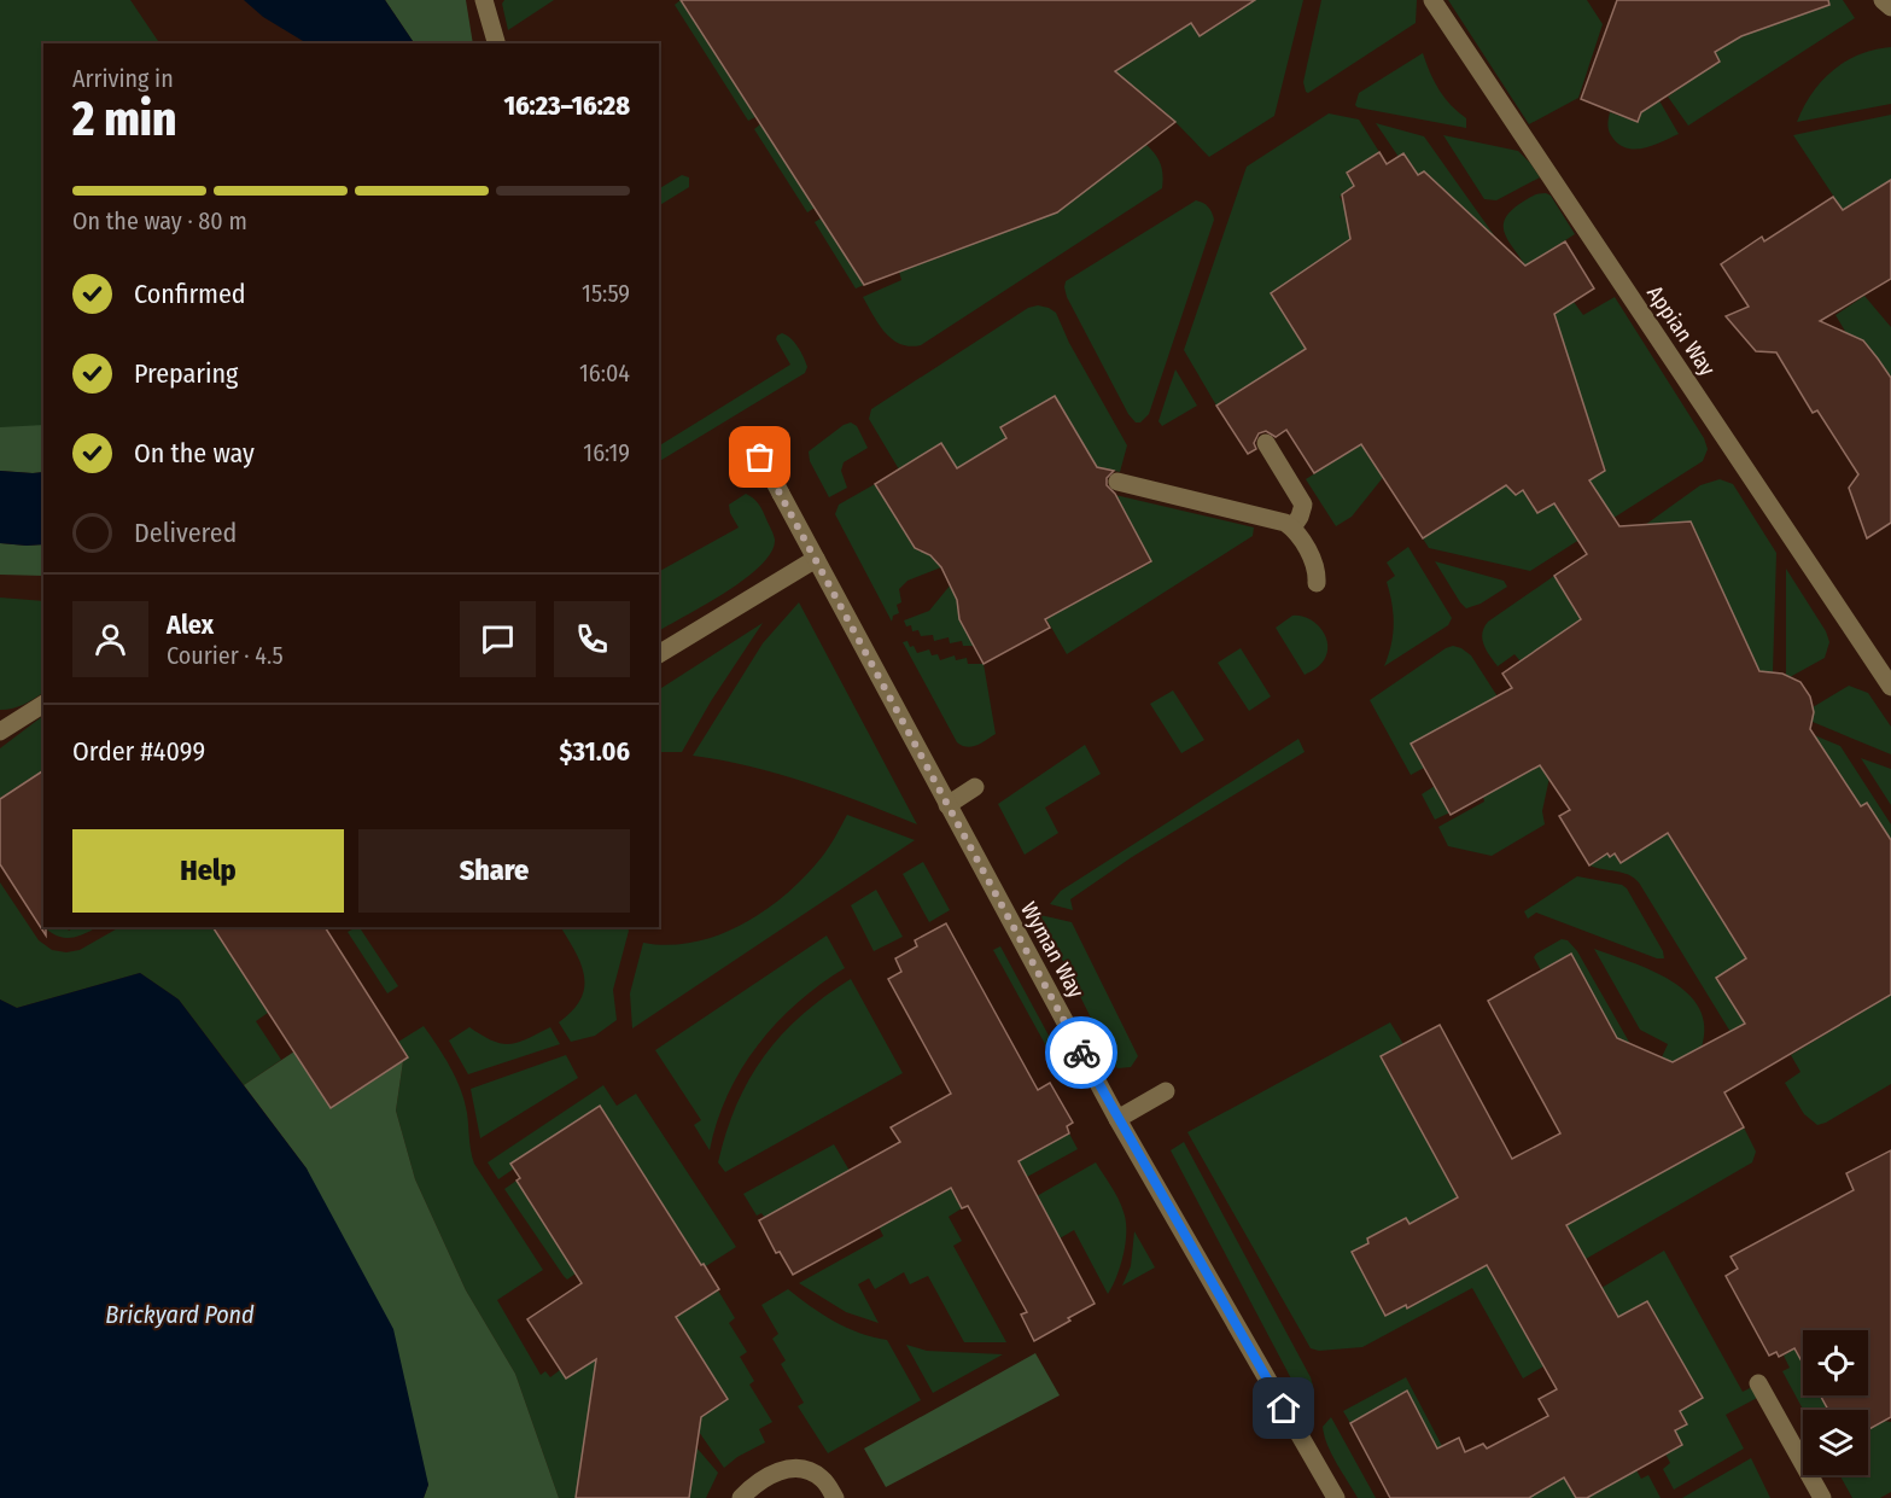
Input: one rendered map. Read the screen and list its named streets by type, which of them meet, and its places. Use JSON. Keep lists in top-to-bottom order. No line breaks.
{"streets":{"street":["Appian Way","Wyman Way"]},"water":["Brickyard Pond"],"page":{"heading":["2 min","Arriving in","16:23–16:28"],"panel":["Alex","Courier · 4.5","Order #4099","$31.06"],"bar":"On the way · 80 m","list":[["Confirmed","15:59"],["Preparing","16:04"],["On the way","16:19"],"Delivered"],"buttons":["Help","Share"]}}
